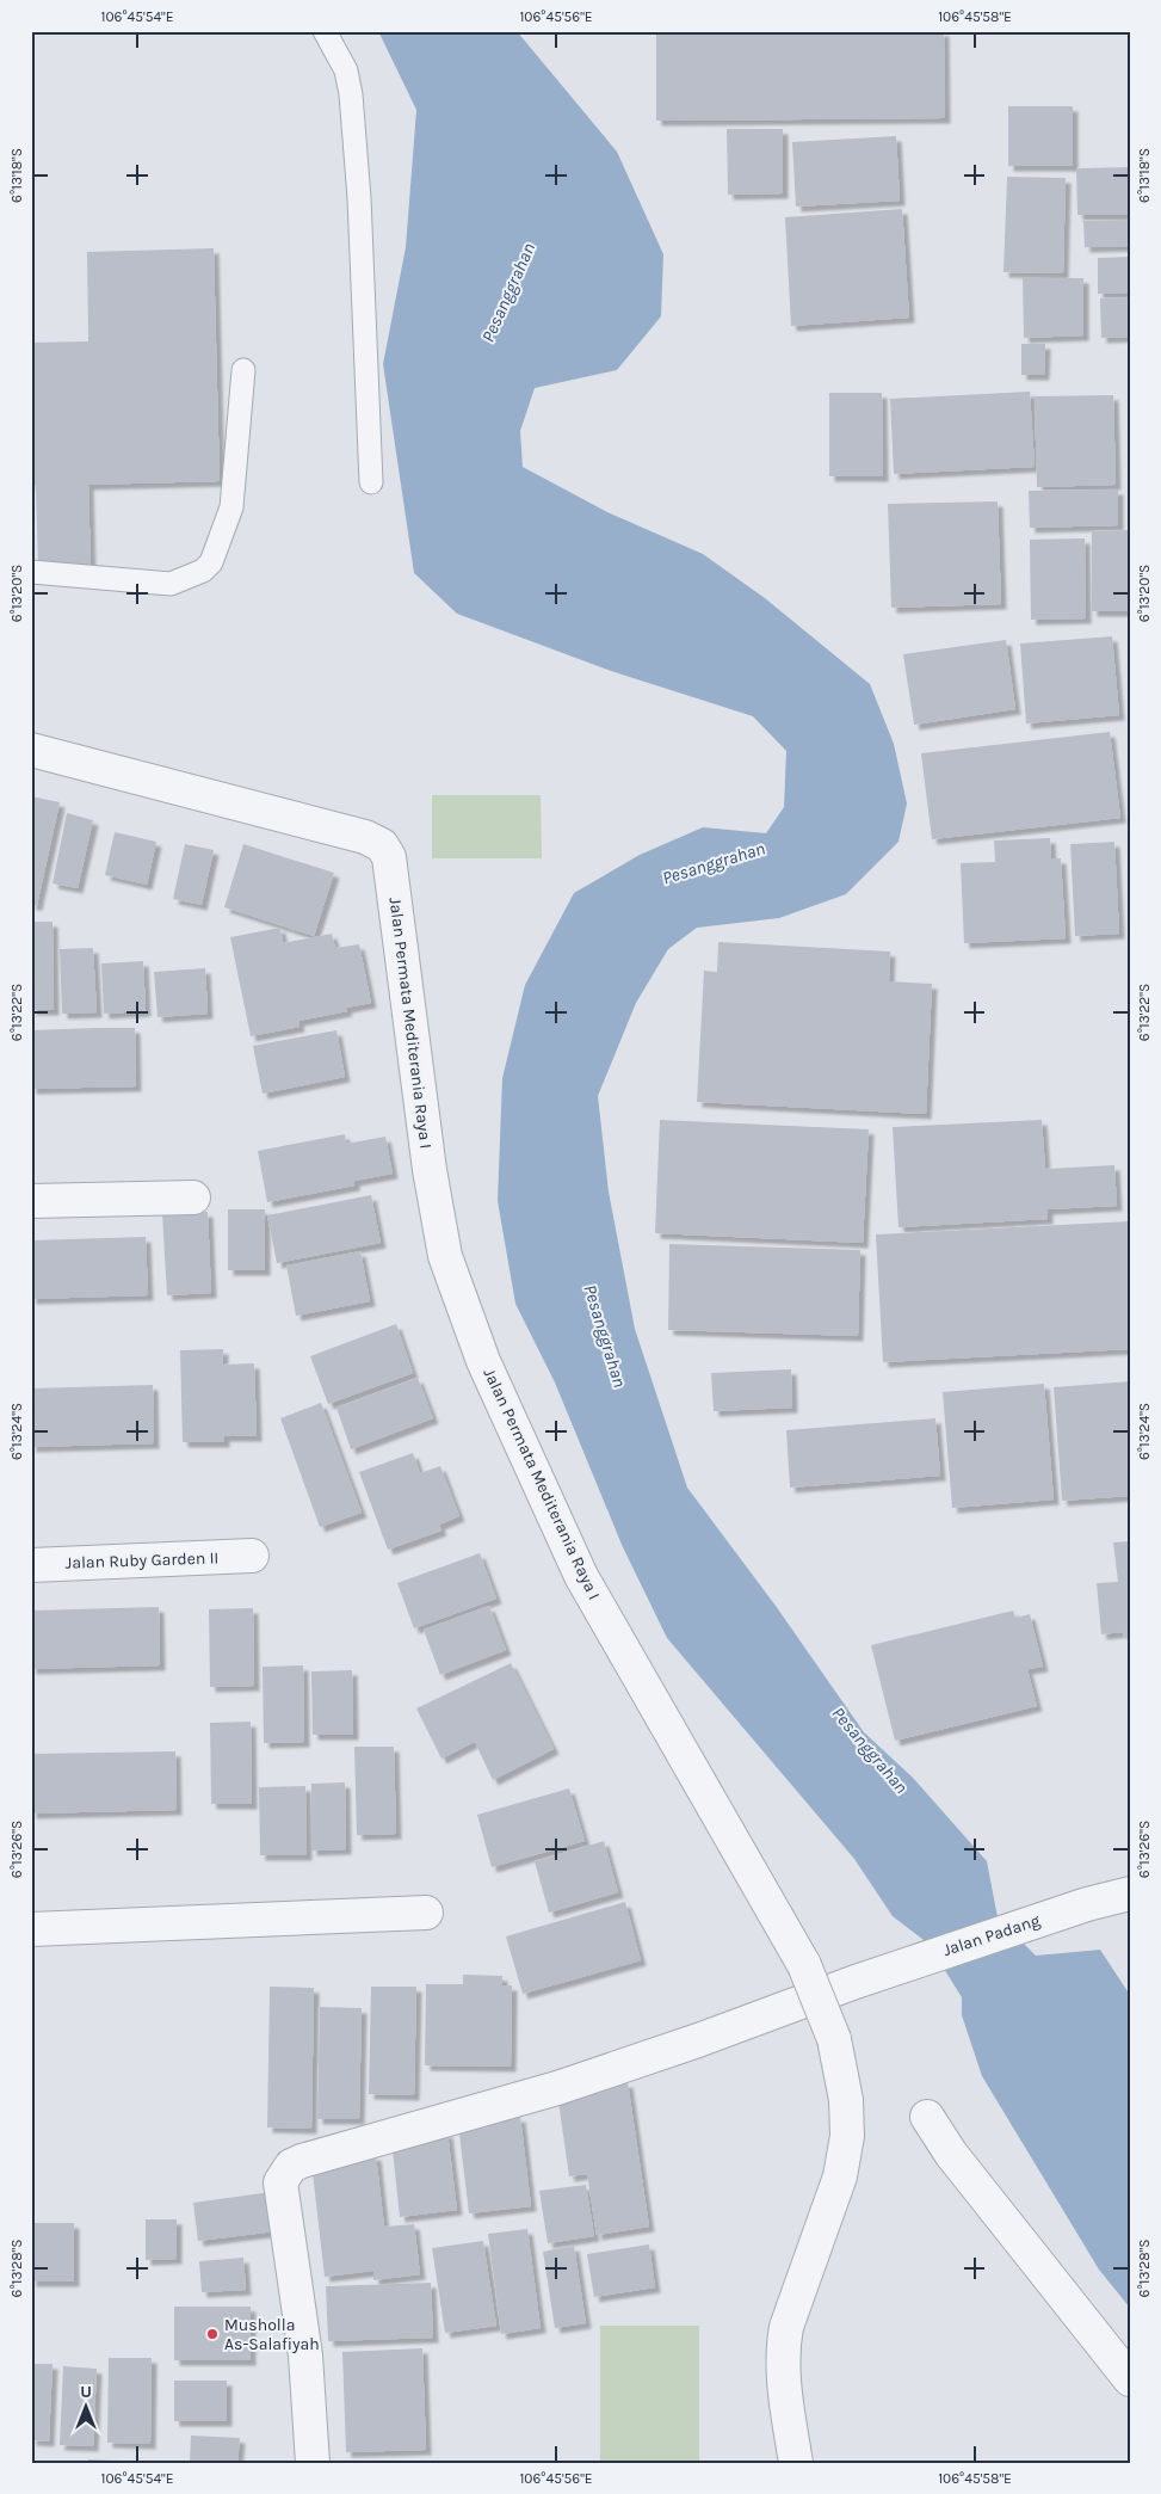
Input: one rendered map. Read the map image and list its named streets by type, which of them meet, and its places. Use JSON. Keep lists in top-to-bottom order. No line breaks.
{"streets":{"street":["Jalan Permata Mediterania Raya I","Jalan Ruby Garden II","Jalan Padang"]},"water":["Pesanggrahan"],"places":["Musholla As-Salafiyah"],"north":"top","coordinates":["106°45'54\"E","106°45'56\"E","106°45'58\"E","6°13'18\"S","6°13'20\"S","6°13'22\"S","6°13'24\"S","6°13'26\"S","6°13'28\"S"]}
